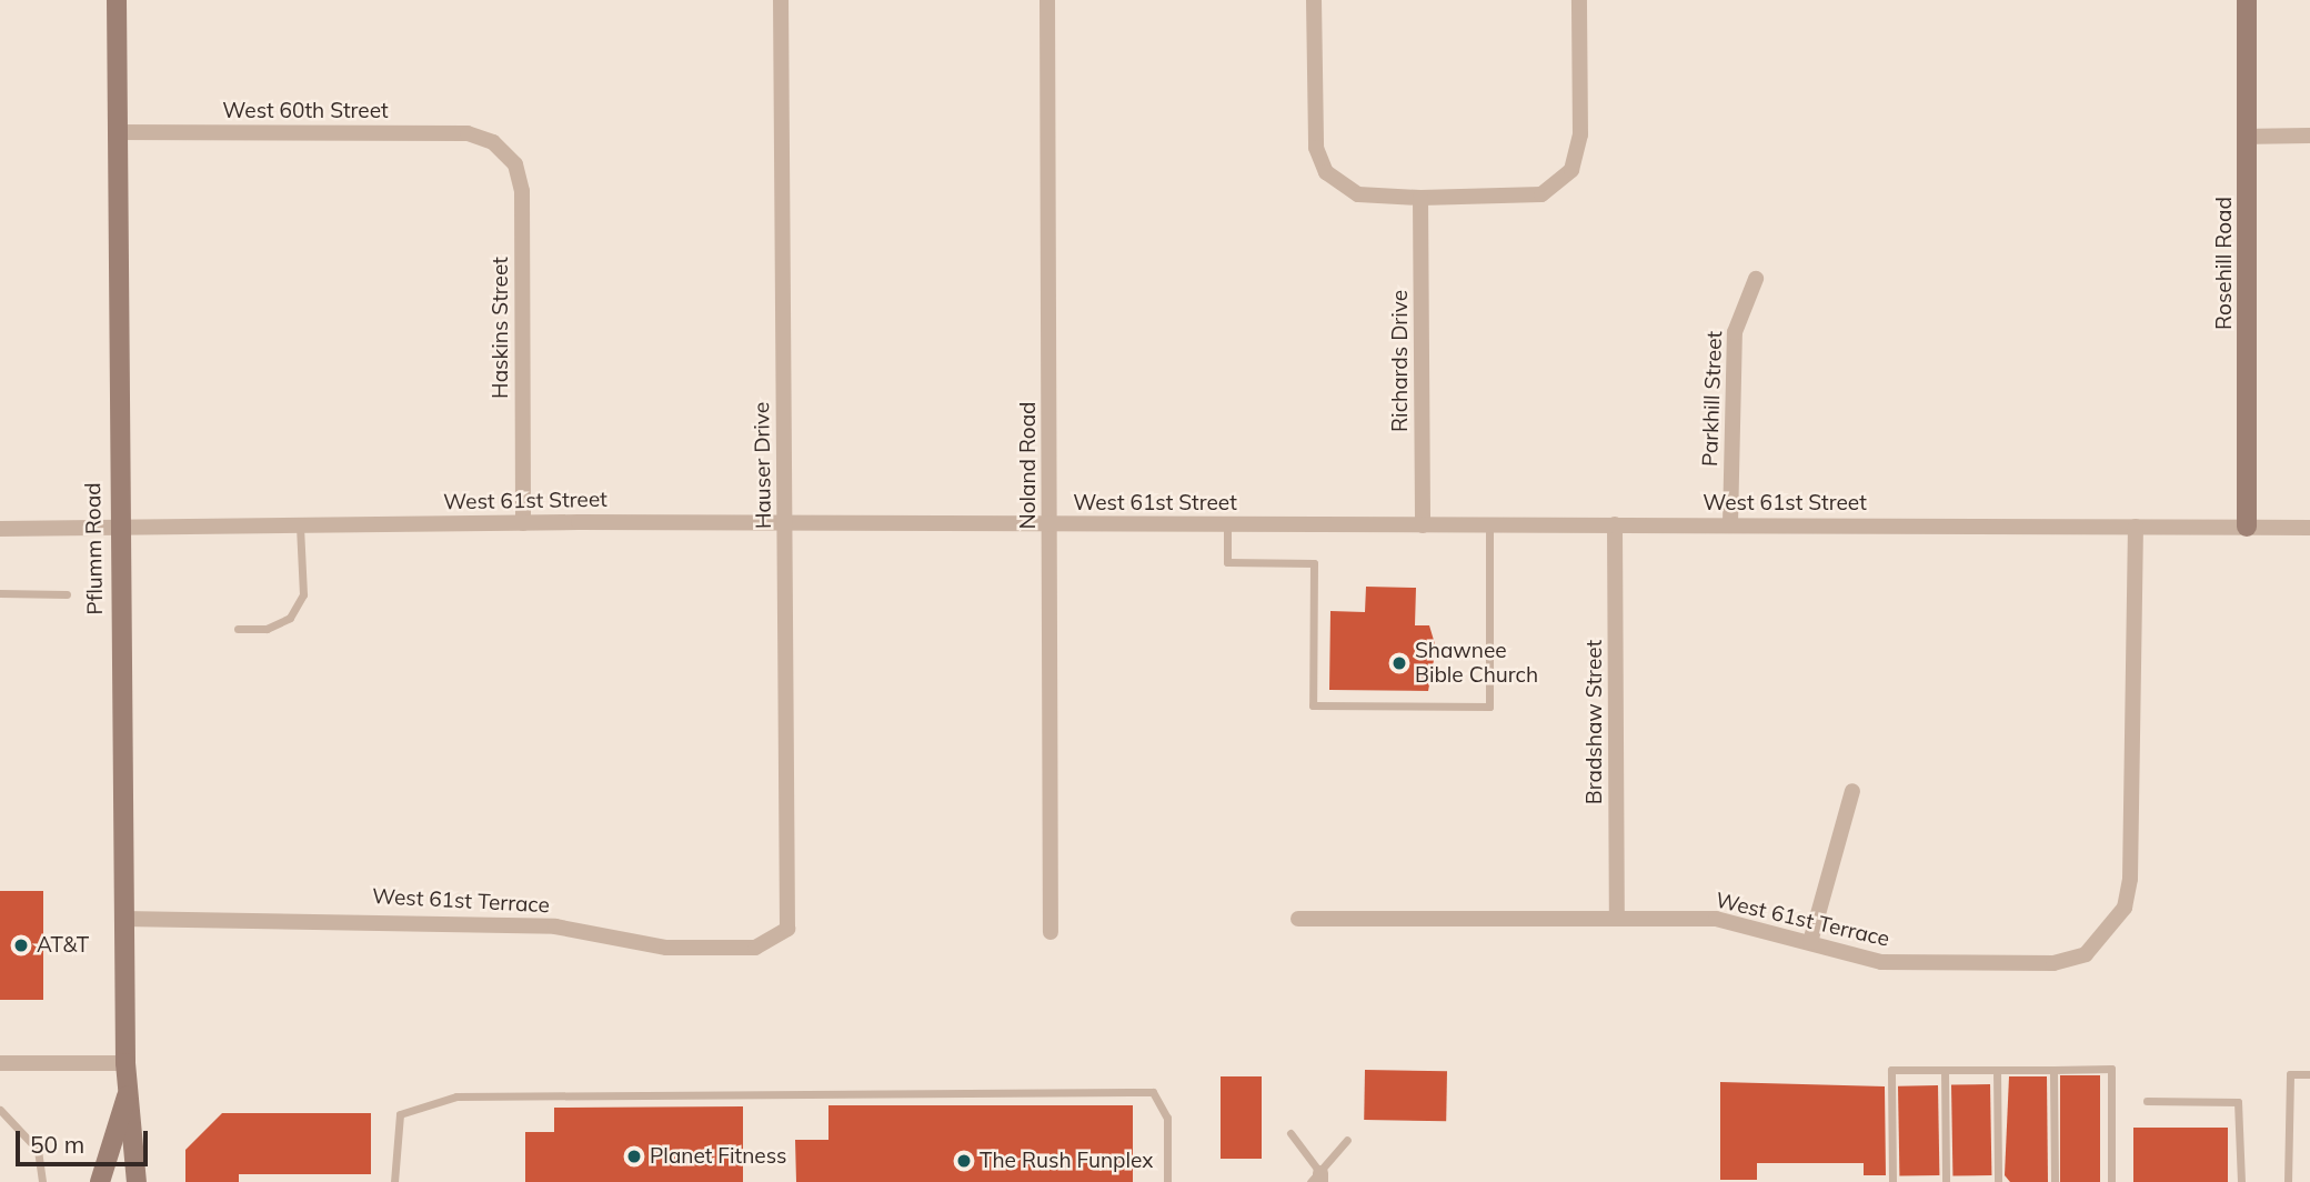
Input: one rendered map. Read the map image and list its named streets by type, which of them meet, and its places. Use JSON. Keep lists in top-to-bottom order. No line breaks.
{"streets":{"main road":["Rosehill Road","Pflumm Road"],"street":["West 60th Street","Haskins Street","Richards Drive","Parkhill Street","Hauser Drive","Noland Road","West 61st Street","Bradshaw Street","West 61st Terrace"]},"crossings":[["West 60th Street","Haskins Street"],["West 60th Street","Pflumm Road"],["Rosehill Road","West 61st Street"],["Haskins Street","West 61st Street"],["Richards Drive","West 61st Street"],["Parkhill Street","West 61st Street"],["Hauser Drive","West 61st Street"],["Hauser Drive","West 61st Terrace"],["Noland Road","West 61st Street"],["West 61st Street","Pflumm Road"],["West 61st Street","Bradshaw Street"],["West 61st Street","West 61st Terrace"],["Pflumm Road","West 61st Terrace"],["Bradshaw Street","West 61st Terrace"]],"places":["Shawnee Bible Church","AT&T","Planet Fitness","The Rush Funplex"],"scale_bar":"50 m"}
